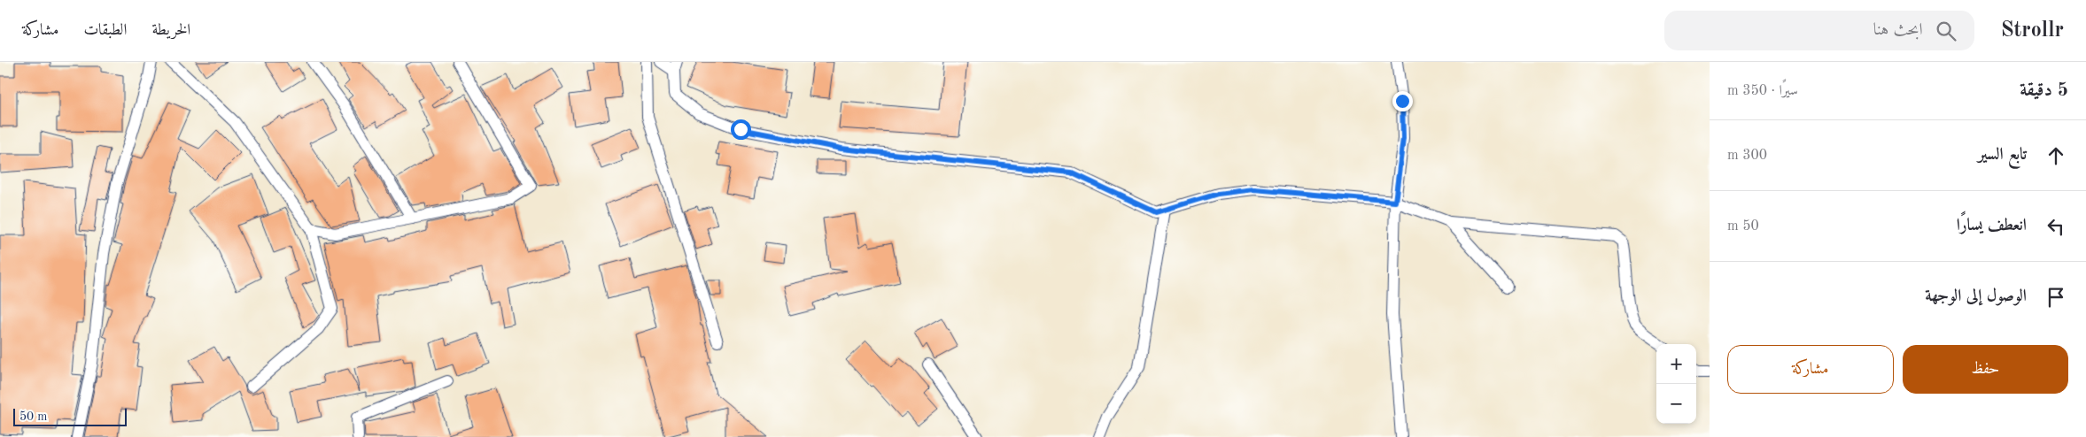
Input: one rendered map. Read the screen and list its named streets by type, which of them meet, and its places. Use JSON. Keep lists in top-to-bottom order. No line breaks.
{"scale_bar":"50 m","page":{"header":"Strollr","search":"ابحث هنا","nav":["الخريطة","الطبقات","مشاركة"],"heading":["5 دقيقة","سيرًا · 350 m"],"list":[["تابع السير","300 m"],["انعطف يسارًا","50 m"],"الوصول إلى الوجهة"],"buttons":["حفظ","مشاركة"],"map_buttons":["+","−"],"scale":"50 m"}}
